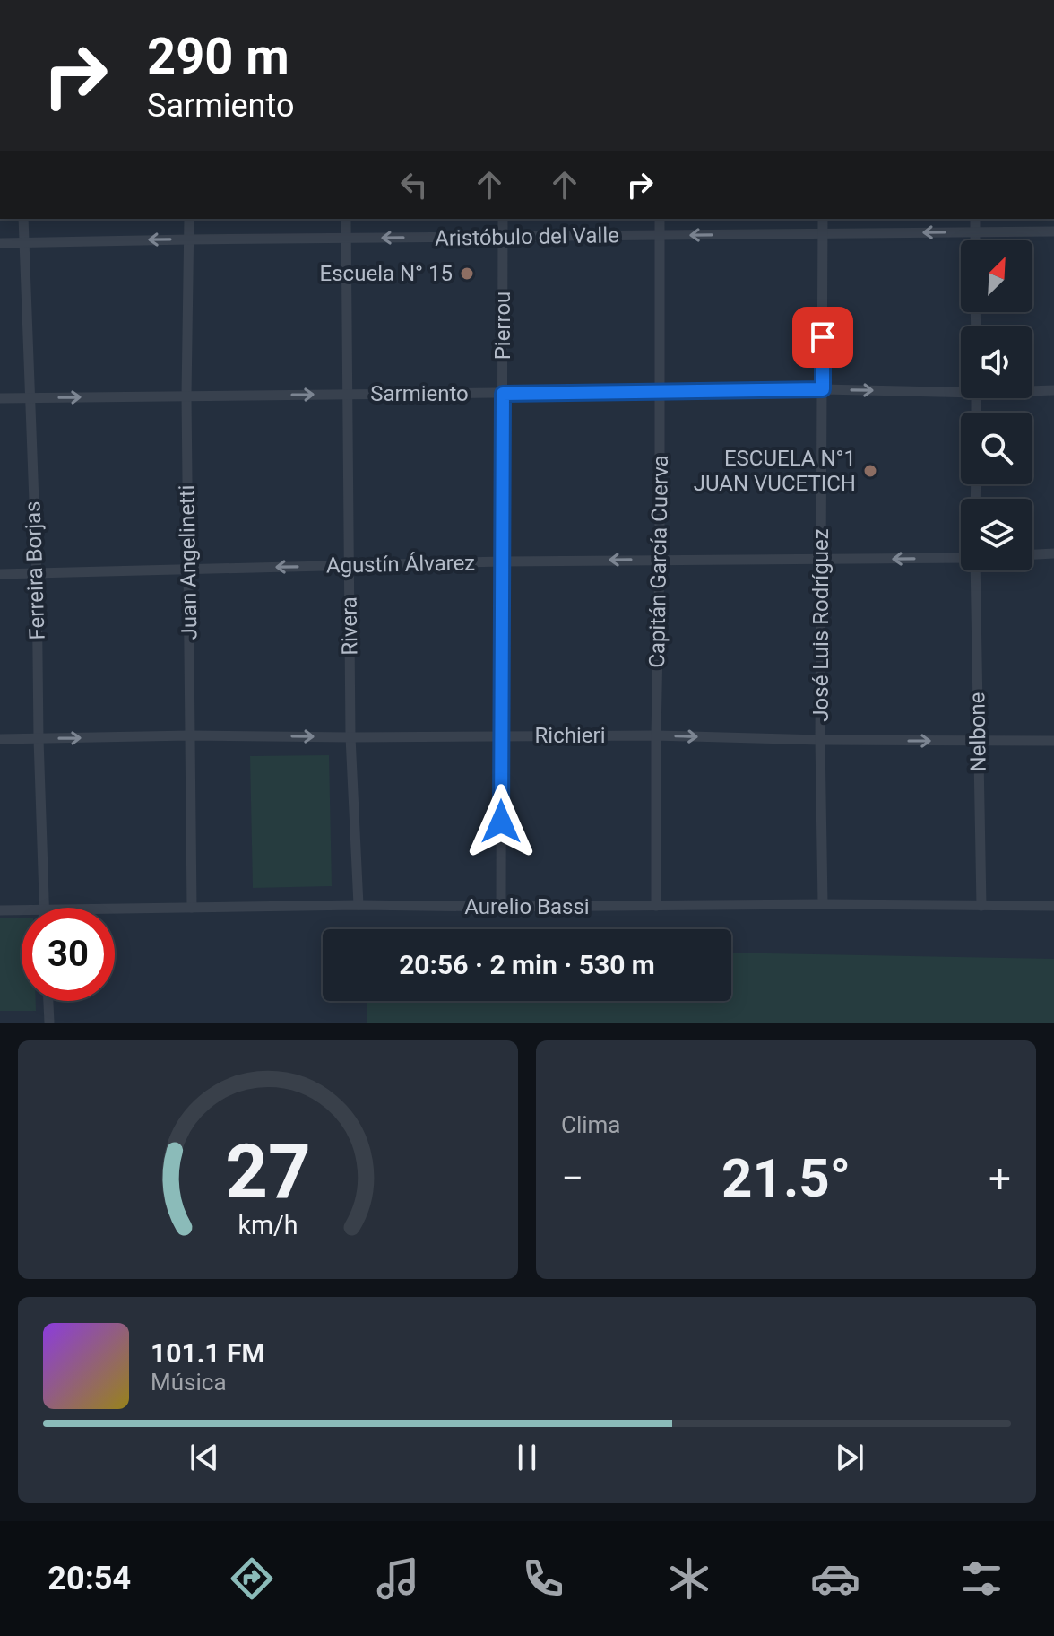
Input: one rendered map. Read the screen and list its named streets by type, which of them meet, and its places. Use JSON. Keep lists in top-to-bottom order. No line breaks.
{"streets":{"street":["Aristóbulo del Valle","Pierrou","Sarmiento","Capitán García Cuerva","Juan Angelinetti","Agustín Álvarez","Ferreira Borjas","José Luis Rodríguez","Rivera","Nelbone","Richieri","Aurelio Bassi"]},"crossings":[["Aristóbulo del Valle","Pierrou"],["Aristóbulo del Valle","Capitán García Cuerva"],["Aristóbulo del Valle","Juan Angelinetti"],["Aristóbulo del Valle","Ferreira Borjas"],["Aristóbulo del Valle","José Luis Rodríguez"],["Aristóbulo del Valle","Rivera"],["Pierrou","Sarmiento"],["Pierrou","Agustín Álvarez"],["Pierrou","Richieri"],["Pierrou","Aurelio Bassi"],["Sarmiento","Capitán García Cuerva"],["Sarmiento","Juan Angelinetti"],["Sarmiento","Ferreira Borjas"],["Sarmiento","José Luis Rodríguez"],["Sarmiento","Rivera"],["Capitán García Cuerva","Agustín Álvarez"],["Capitán García Cuerva","Richieri"],["Capitán García Cuerva","Aurelio Bassi"],["Juan Angelinetti","Agustín Álvarez"],["Juan Angelinetti","Richieri"],["Juan Angelinetti","Aurelio Bassi"],["Agustín Álvarez","Ferreira Borjas"],["Agustín Álvarez","José Luis Rodríguez"],["Agustín Álvarez","Rivera"],["Ferreira Borjas","Richieri"],["José Luis Rodríguez","Richieri"],["José Luis Rodríguez","Aurelio Bassi"],["Rivera","Richieri"],["Rivera","Aurelio Bassi"],["Nelbone","Richieri"],["Nelbone","Aurelio Bassi"]],"one_way":["Aristóbulo del Valle","Sarmiento","Agustín Álvarez","Richieri"],"places":["Escuela N° 15","ESCUELA N°1 JUAN VUCETICH"],"north":"top right","page":{"turn":["290 m","Sarmiento"],"limit":"30","trip":"20:56 · 2 min · 530 m","tile":"Clima","heat":["−","21.5°","+"],"song":["101.1 FM","Música"],"tabs":"20:54","gauge":["27","km/h"]}}
